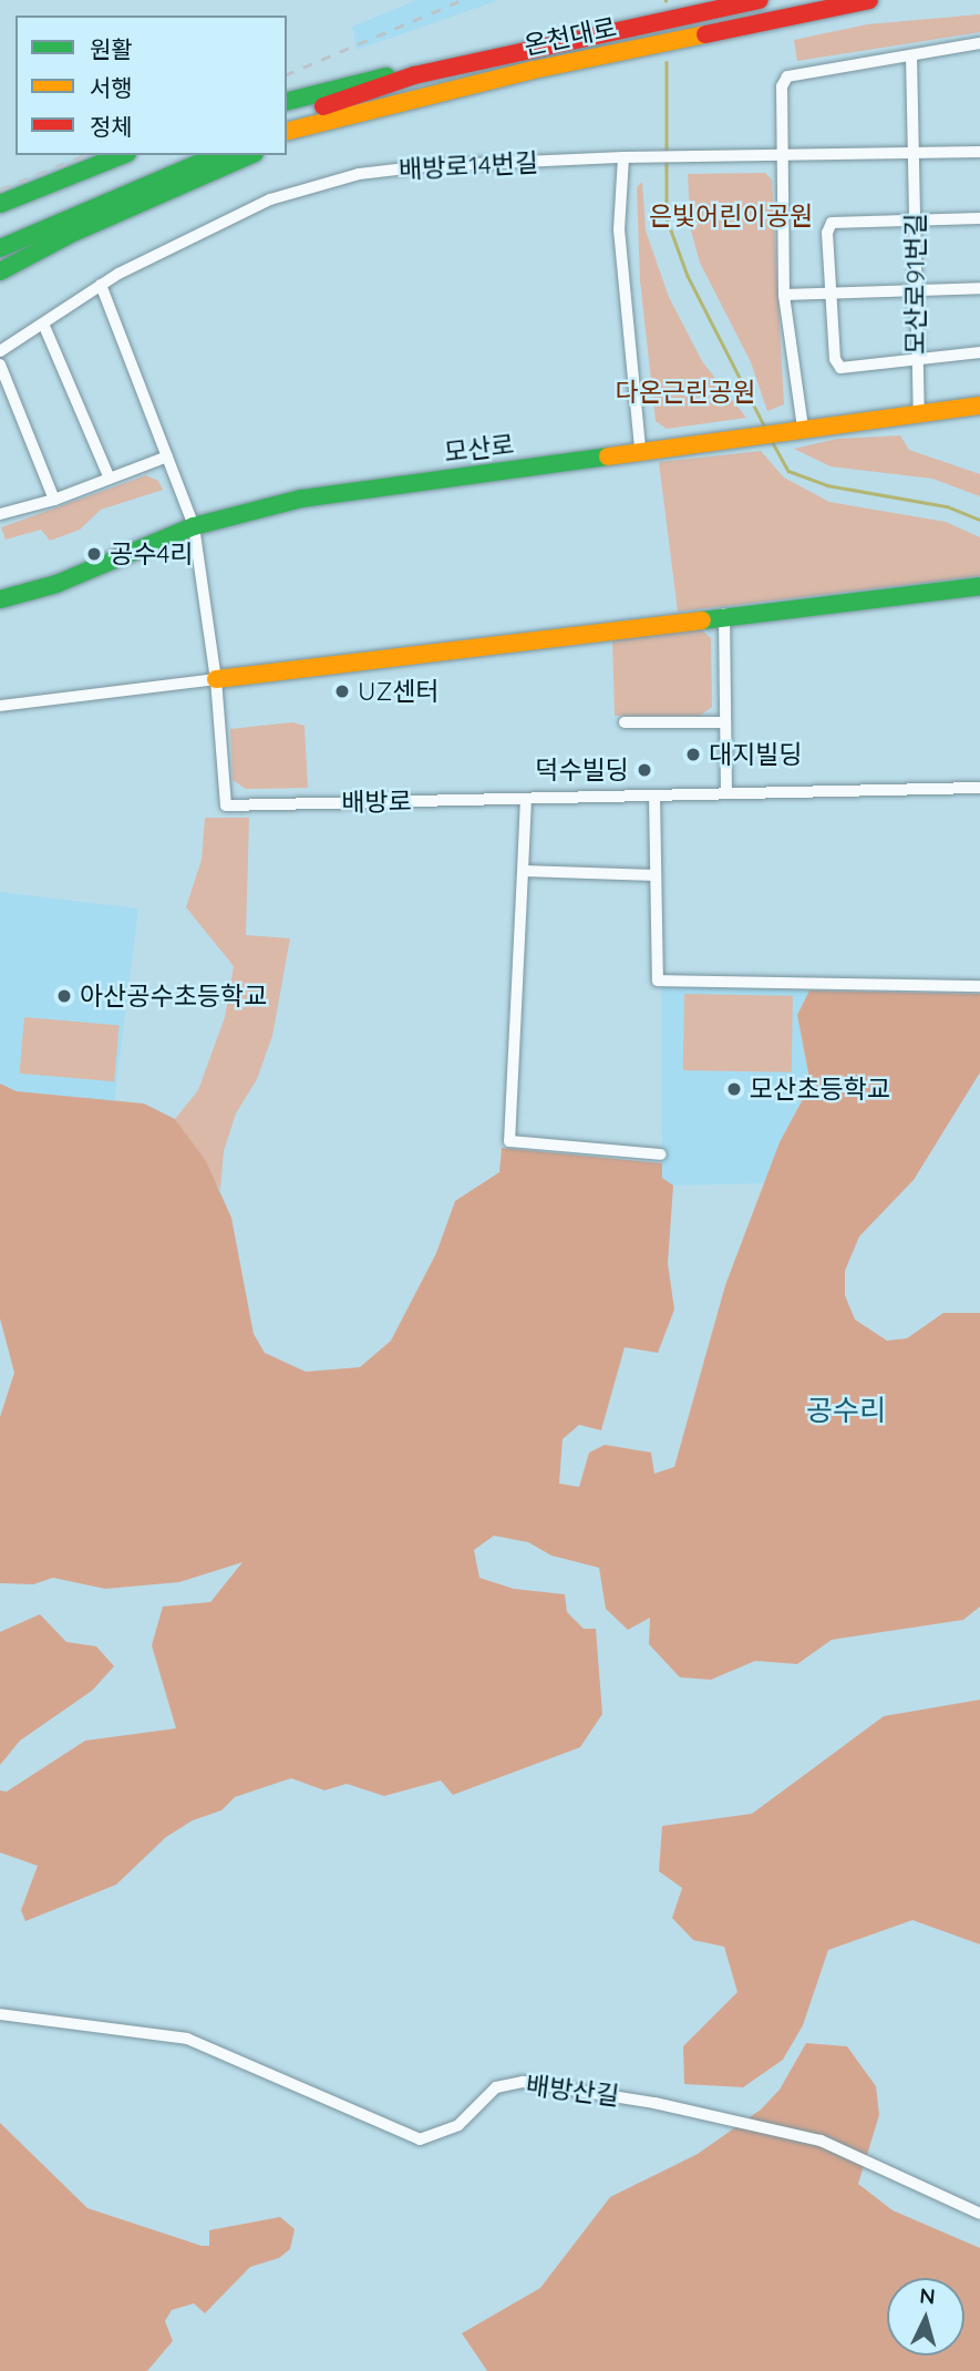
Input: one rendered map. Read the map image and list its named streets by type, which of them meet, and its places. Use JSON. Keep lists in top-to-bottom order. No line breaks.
{"streets":{"main road":["온천대로","모산로"],"street":["배방로14번길","모산로91번길","배방로","배방산길"]},"crossings":[["배방로14번길","모산로91번길"],["모산로91번길","모산로"]],"districts":["공수리"],"parks":["은빛어린이공원","다온근린공원"],"places":["공수4리","UZ센터","대지빌딩","덕수빌딩","아산공수초등학교","모산초등학교"],"legend":["원활","서행","정체"],"north":"top"}
